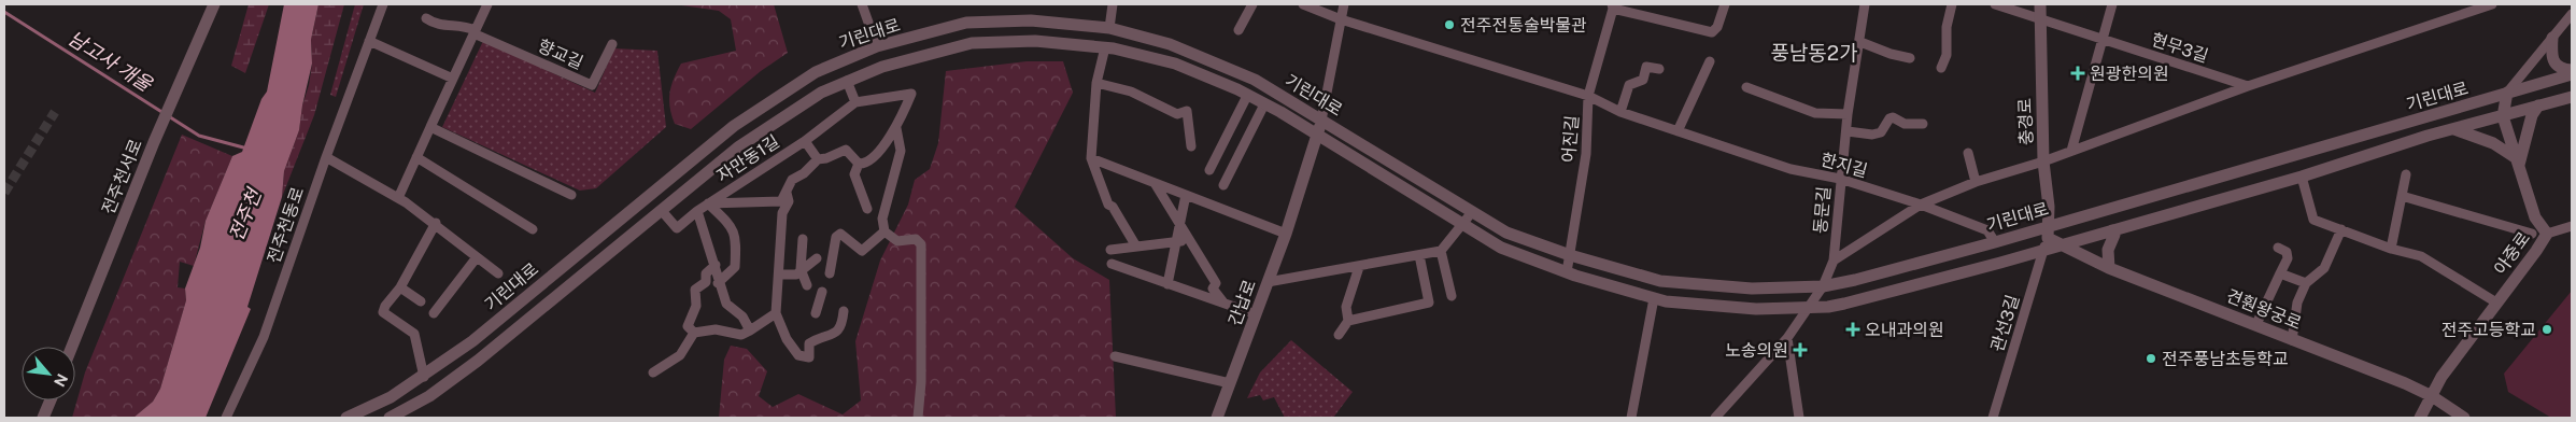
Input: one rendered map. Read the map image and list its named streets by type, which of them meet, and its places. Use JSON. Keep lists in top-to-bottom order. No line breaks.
{"streets":{"street":["기린대로","현무3길","향교길","충경로","어진길","자만동1길","한지길","전주천서로","동문길","전주천동로","아중로","간납로","견훤왕궁로","관선3길"]},"crossings":[["기린대로","충경로"],["기린대로","어진길"],["기린대로","자만동1길"],["기린대로","한지길"],["기린대로","동문길"],["기린대로","아중로"],["기린대로","간납로"],["기린대로","견훤왕궁로"],["기린대로","관선3길"],["현무3길","충경로"],["충경로","견훤왕궁로"],["충경로","관선3길"],["어진길","한지길"],["한지길","동문길"],["아중로","견훤왕궁로"],["견훤왕궁로","관선3길"]],"districts":["풍남동2가"],"water":["남고사 개울","전주천"],"places":{"other":["전주전통술박물관","전주고등학교","전주풍남초등학교"],"health":["원광한의원","오내과의원","노송의원"]},"north":"bottom right"}
